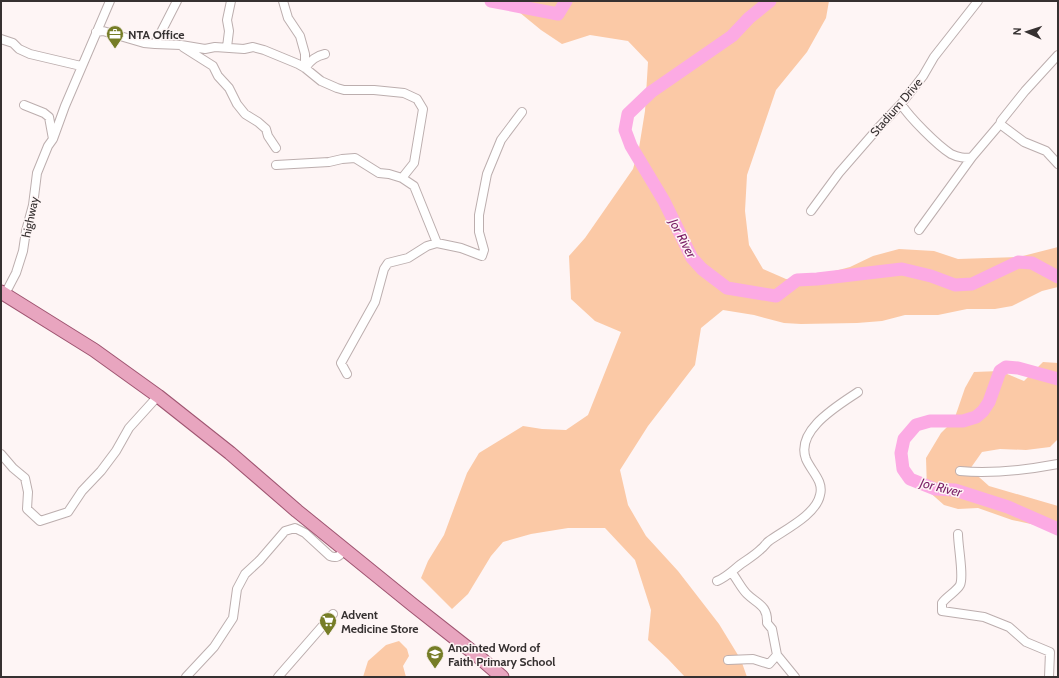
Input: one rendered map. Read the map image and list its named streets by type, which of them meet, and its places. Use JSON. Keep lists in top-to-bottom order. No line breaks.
{"streets":{"street":["Stadium Drive","highway"]},"water":["Jor River"],"places":{"office":["NTA Office"],"supermarket":["Advent Medicine Store"],"school or university":["Anointed Word of Faith Primary School"]},"north":"left"}
